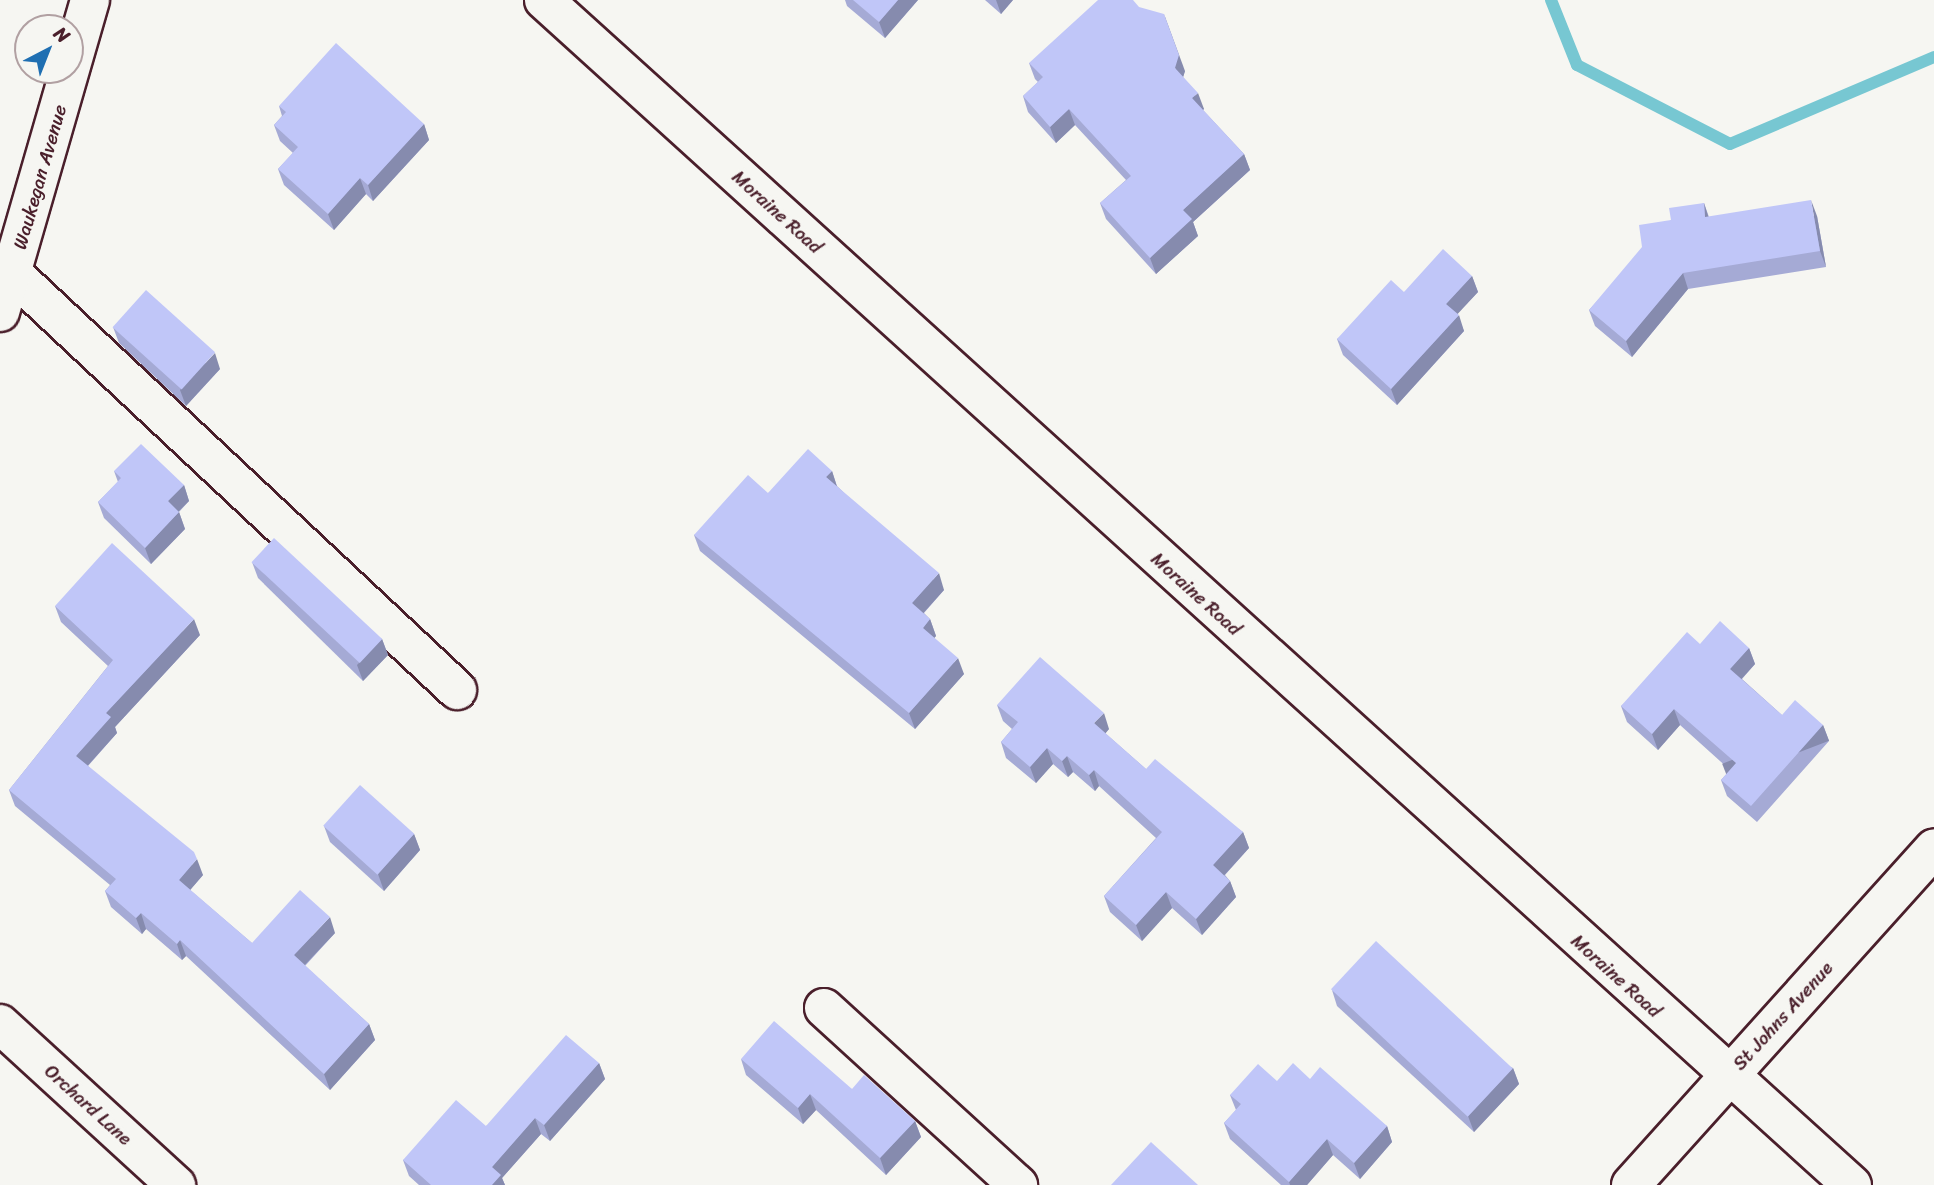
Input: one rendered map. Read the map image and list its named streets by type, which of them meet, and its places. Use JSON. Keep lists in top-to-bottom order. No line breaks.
{"streets":{"street":["Waukegan Avenue","Moraine Road","St Johns Avenue","Orchard Lane"]},"crossings":[["Moraine Road","St Johns Avenue"]],"north":"top right"}
